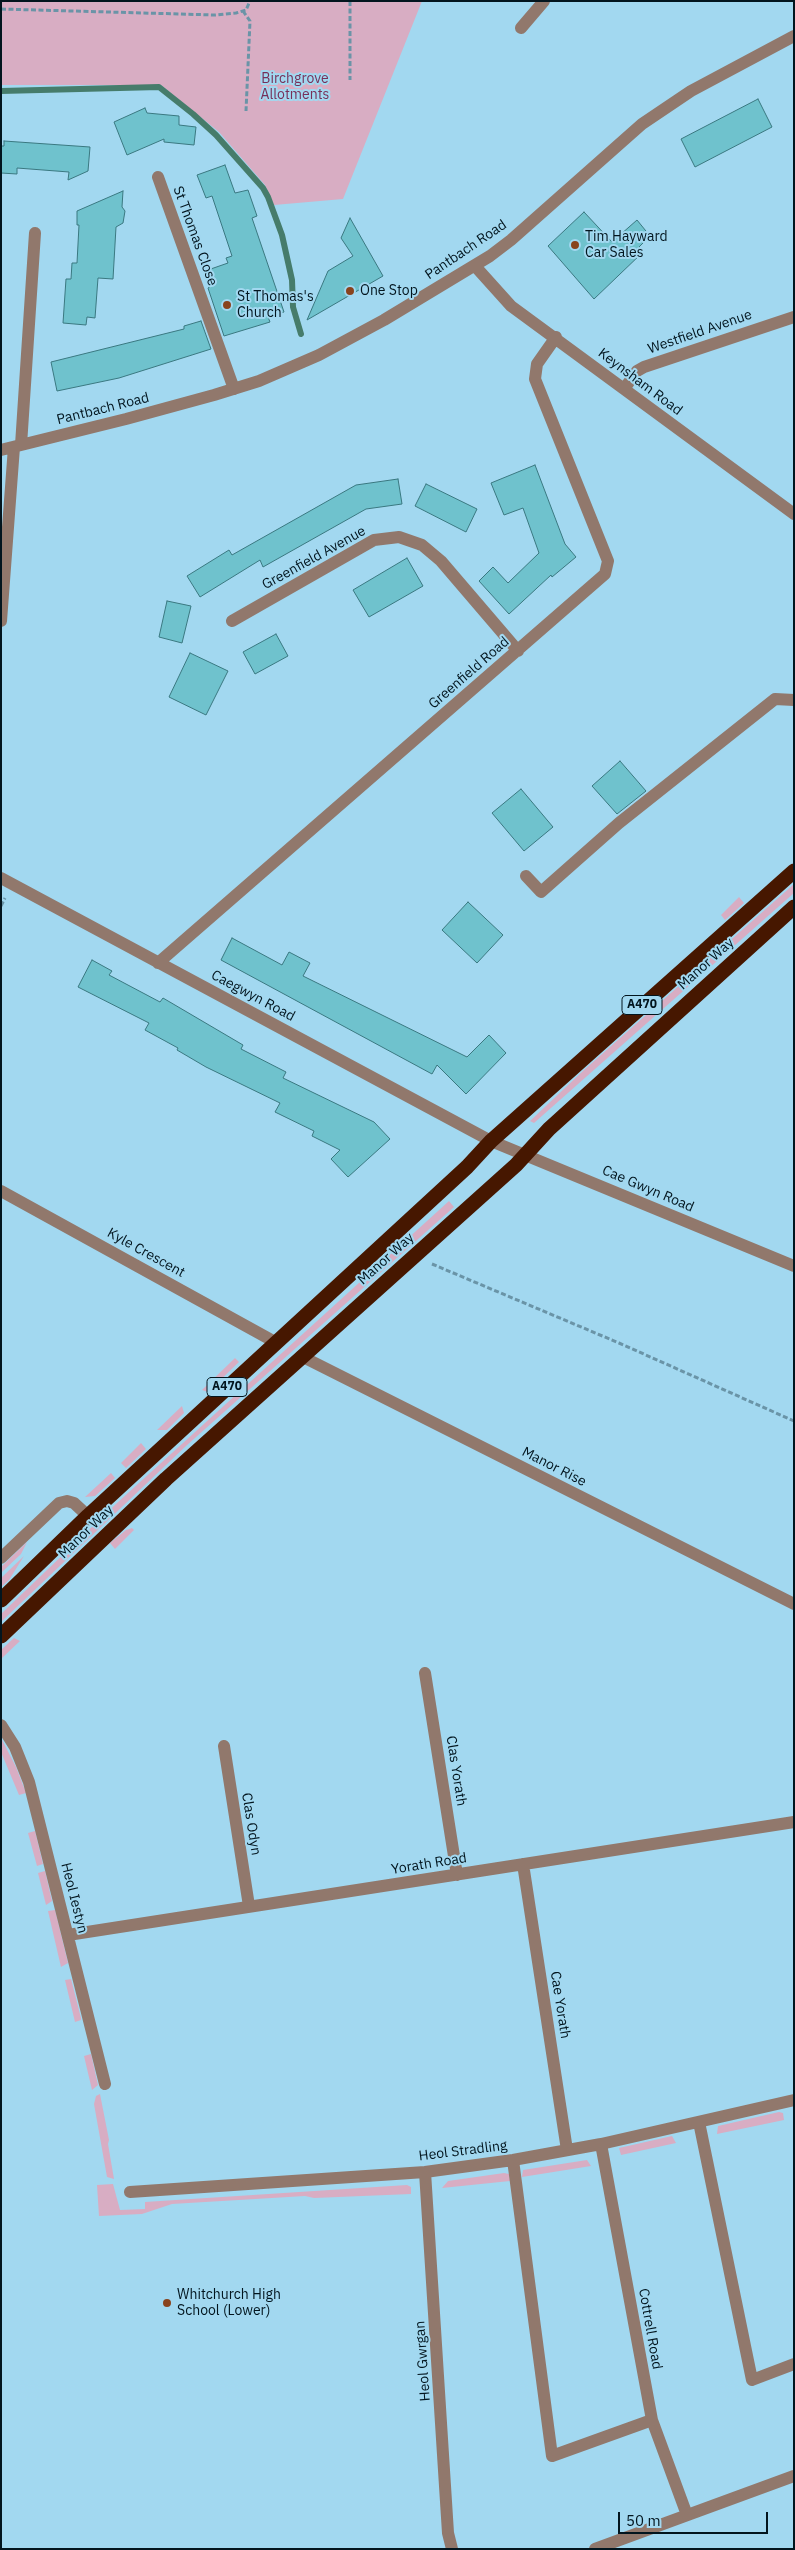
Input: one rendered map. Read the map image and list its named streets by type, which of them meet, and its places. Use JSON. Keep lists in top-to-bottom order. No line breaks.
{"streets":{"highway":["Manor Way","A470"],"street":["St Thomas Close","Pantbach Road","Westfield Avenue","Keynsham Road","Greenfield Avenue","Greenfield Road","Caegwyn Road","Cae Gwyn Road","Kyle Crescent","Manor Rise","Clas Yorath","Clas Odyn","Yorath Road","Heol Iestyn","Cae Yorath","Heol Stradling","Cottrell Road","Heol Gwrgan"]},"crossings":[["St Thomas Close","Pantbach Road"],["Pantbach Road","Keynsham Road"],["Westfield Avenue","Keynsham Road"],["Keynsham Road","Greenfield Road"],["Greenfield Avenue","Greenfield Road"],["Greenfield Road","Caegwyn Road"],["Manor Way","Caegwyn Road"],["Manor Way","Cae Gwyn Road"],["Manor Way","Kyle Crescent"],["Manor Way","Manor Rise"],["Caegwyn Road","Cae Gwyn Road"],["Clas Yorath","Yorath Road"],["Clas Odyn","Yorath Road"],["Yorath Road","Heol Iestyn"],["Yorath Road","Cae Yorath"],["Cae Yorath","Heol Stradling"],["Heol Stradling","Cottrell Road"],["Heol Stradling","Heol Gwrgan"]],"parks":["Birchgrove Allotments"],"places":["Tim Hayward Car Sales","One Stop","St Thomas's Church","Whitchurch High School (Lower)"],"scale_bar":"50 m"}
